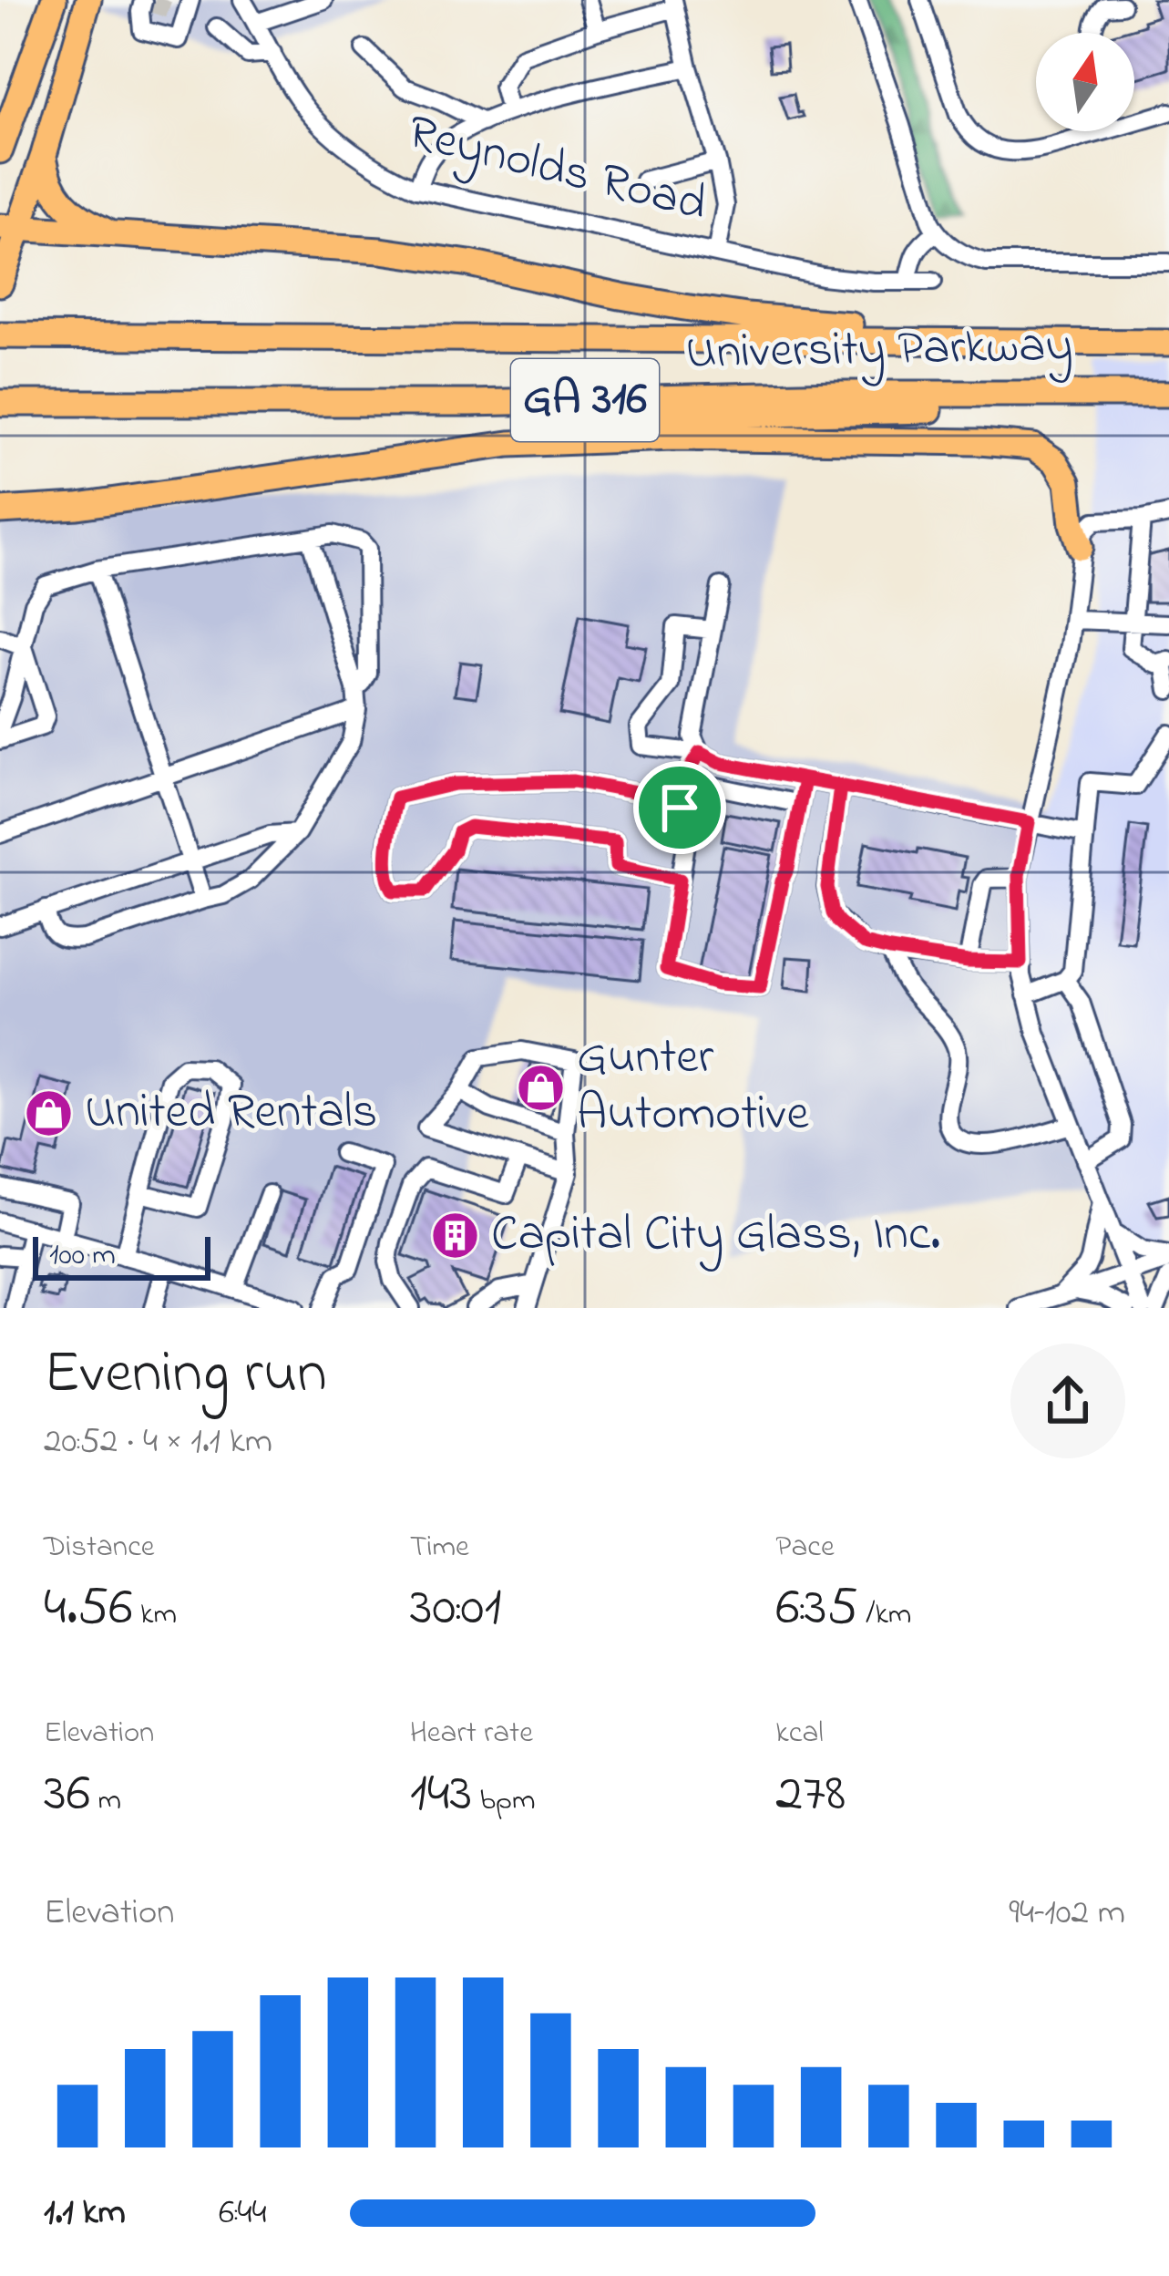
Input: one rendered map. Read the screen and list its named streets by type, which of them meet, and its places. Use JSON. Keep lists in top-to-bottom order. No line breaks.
{"streets":{"highway":["University Parkway","GA 316"],"street":["Reynolds Road"]},"places":{"shop":["Gunter Automotive","United Rentals"],"building":["Capital City Glass, Inc."]},"scale_bar":"100 m","north":"top","page":{"scale":"100 m","heading":["Evening run","20:52 · 4 × 1.1 km"],"stats":[["Distance","4.56 km"],["Time","30:01"],["Pace","6:35 /km"],["Elevation","36 m"],["Heart rate","143 bpm"],["kcal","278"]],"chart":["Elevation","94–102 m"],"list":[{"name":"1.1 km","note":"6:44"}]}}
